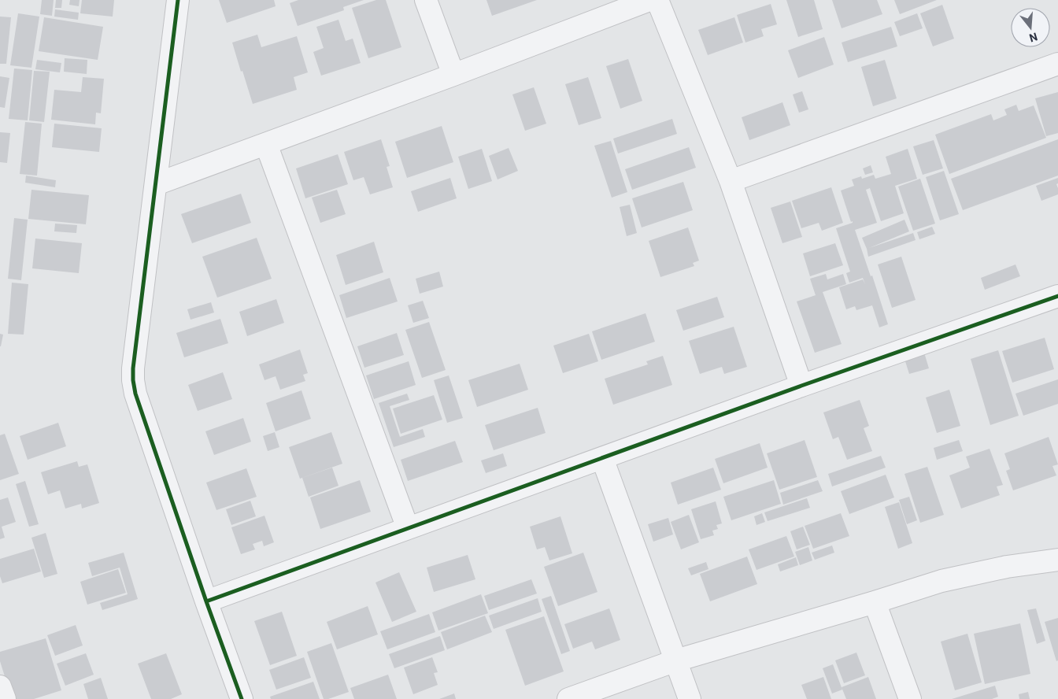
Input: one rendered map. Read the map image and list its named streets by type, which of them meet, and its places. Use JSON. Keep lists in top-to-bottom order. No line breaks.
{"north":"bottom"}
